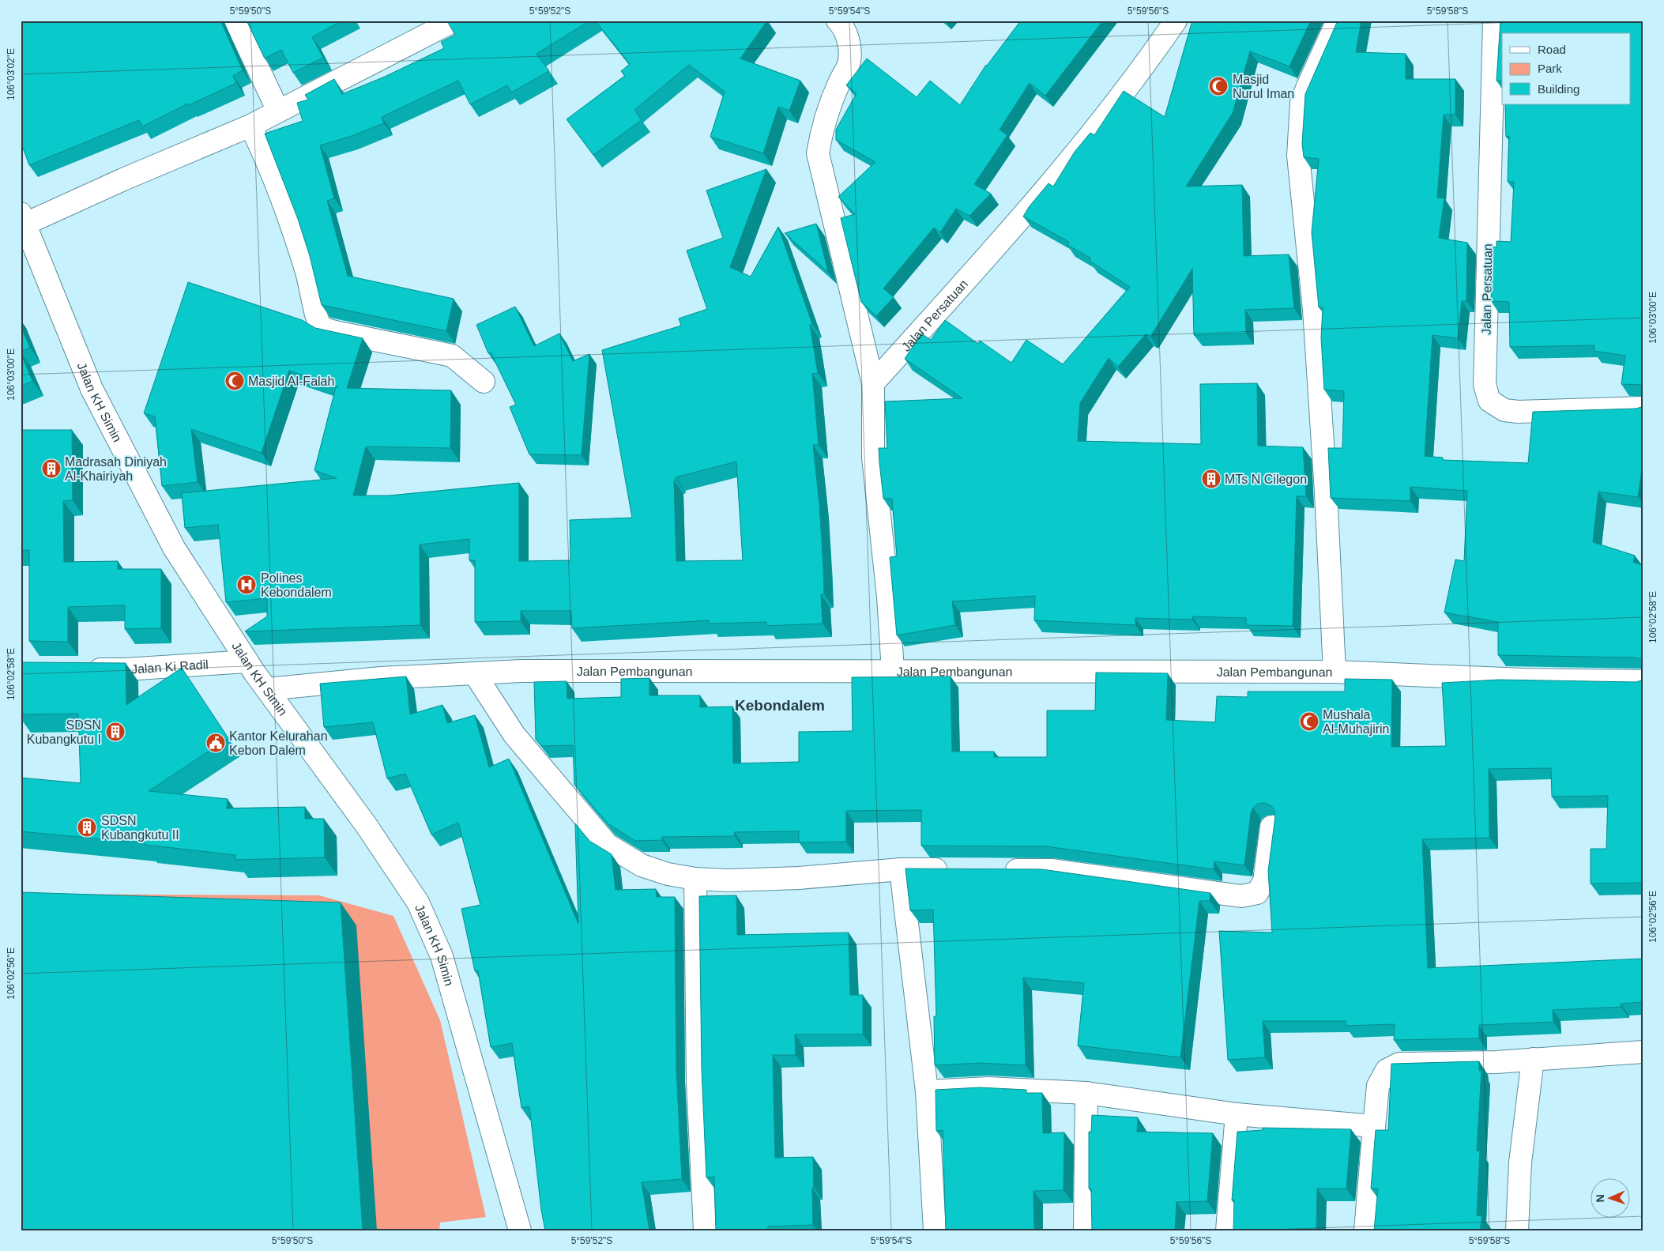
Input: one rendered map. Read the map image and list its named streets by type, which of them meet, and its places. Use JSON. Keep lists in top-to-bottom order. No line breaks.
{"streets":{"street":["Jalan Persatuan","Jalan KH Simin","Jalan Ki Radil","Jalan Pembangunan"]},"crossings":[["Jalan KH Simin","Jalan Ki Radil"],["Jalan KH Simin","Jalan Pembangunan"]],"districts":["Kebondalem"],"places":{"mosque":["Masjid Nurul Iman","Masjid Al-Falah","Mushala Al-Muhajirin"],"building":["Madrasah Diniyah Al-Khairiyah","MTs N Cilegon","SDSN Kubangkutu I","SDSN Kubangkutu II"],"hospital":["Polines Kebondalem"],"public building":["Kantor Kelurahan Kebon Dalem"]},"legend":["Road","Park","Building"],"north":"left","coordinates":["5°59'50\"S","5°59'52\"S","5°59'54\"S","5°59'56\"S","5°59'58\"S","106°03'02\"E","106°03'00\"E","106°02'58\"E","106°02'56\"E"]}
